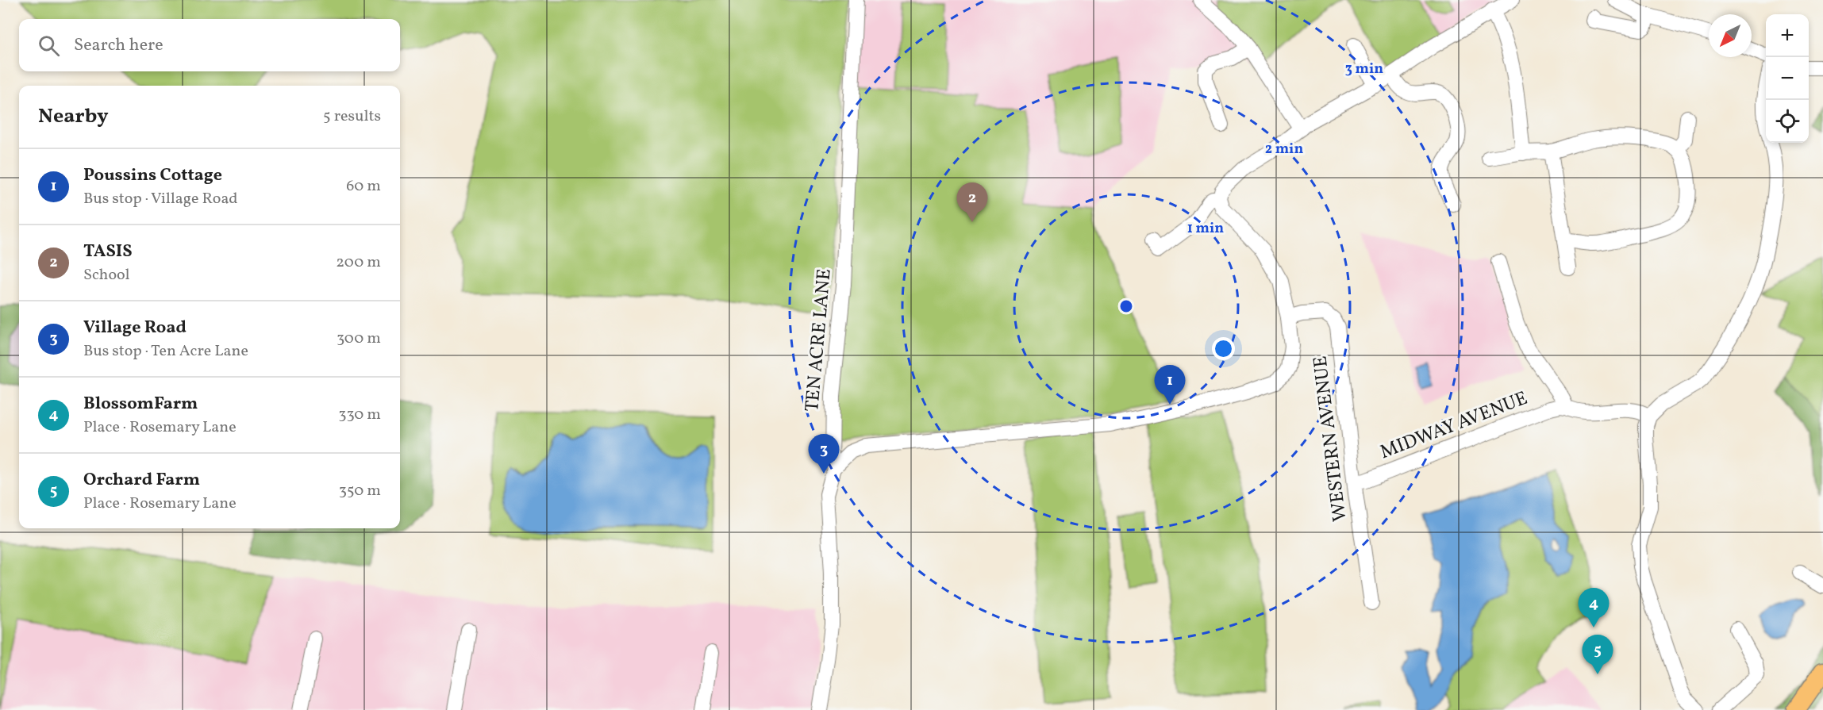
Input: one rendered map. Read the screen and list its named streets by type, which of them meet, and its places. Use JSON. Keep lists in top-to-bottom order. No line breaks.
{"streets":{"street":["TEN ACRE LANE","MIDWAY AVENUE","WESTERN AVENUE"]},"crossings":[["MIDWAY AVENUE","WESTERN AVENUE"]],"north":"bottom left","page":{"map_buttons":["+","−"],"search":"Search here","heading":["Nearby","5 results"],"list":[{"mark":"1","name":"Poussins Cottage","note":"Bus stop · Village Road","value":"60 m"},{"mark":"2","name":"TASIS","note":"School","value":"200 m"},{"mark":"3","name":"Village Road","note":"Bus stop · Ten Acre Lane","value":"300 m"},{"mark":"4","name":"BlossomFarm","note":"Place · Rosemary Lane","value":"330 m"},{"mark":"5","name":"Orchard Farm","note":"Place · Rosemary Lane","value":"350 m"}],"pins":["2","1","3","4","5"]},"rings":["3 min","2 min","1 min"]}
